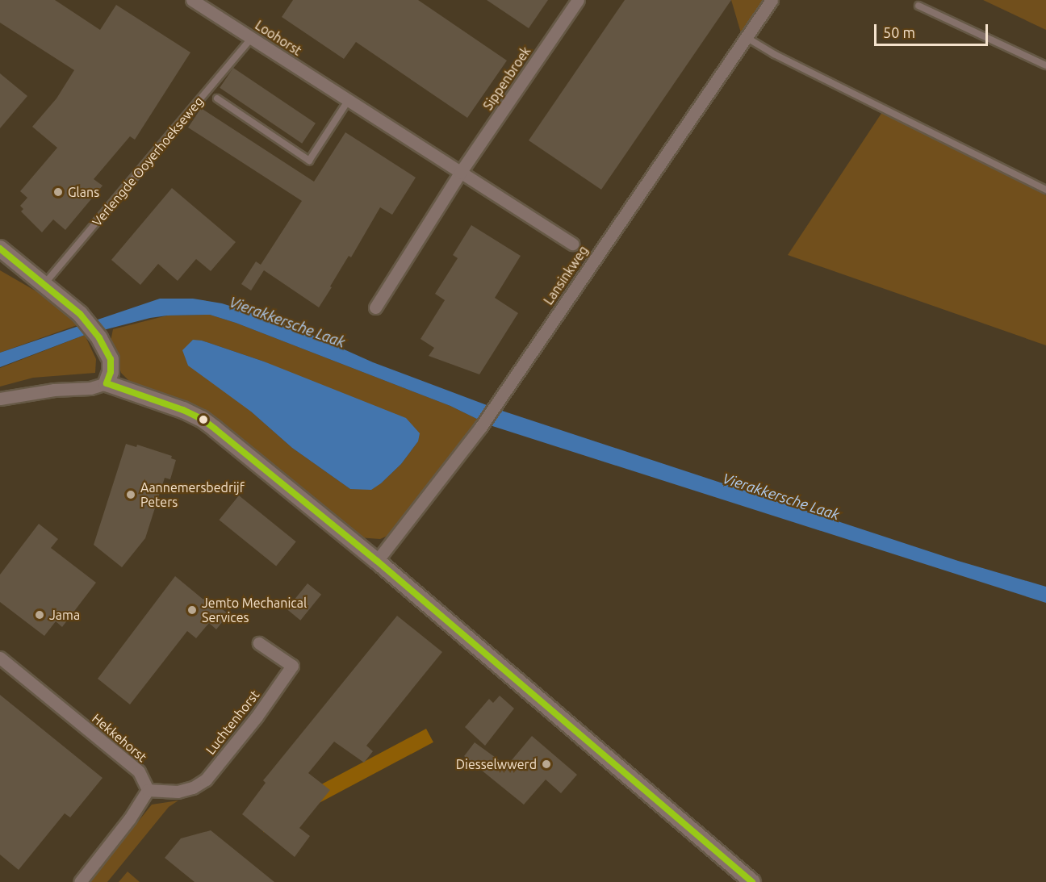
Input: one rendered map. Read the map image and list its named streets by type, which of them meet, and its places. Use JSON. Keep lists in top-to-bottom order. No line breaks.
{"streets":{"street":["Loohorst","Sippenbroek","Lansinkweg","Luchtenhorst","Hekkehorst"],"lane":["Verlengde Ooyerhoekseweg"]},"crossings":[["Loohorst","Sippenbroek"],["Loohorst","Verlengde Ooyerhoekseweg"],["Luchtenhorst","Hekkehorst"]],"water":["Vierakkersche Laak"],"places":["Glans","Aannemersbedrijf Peters","Jemto Mechanical Services","Jama","Diesselwwerd"],"scale_bar":"50 m"}
